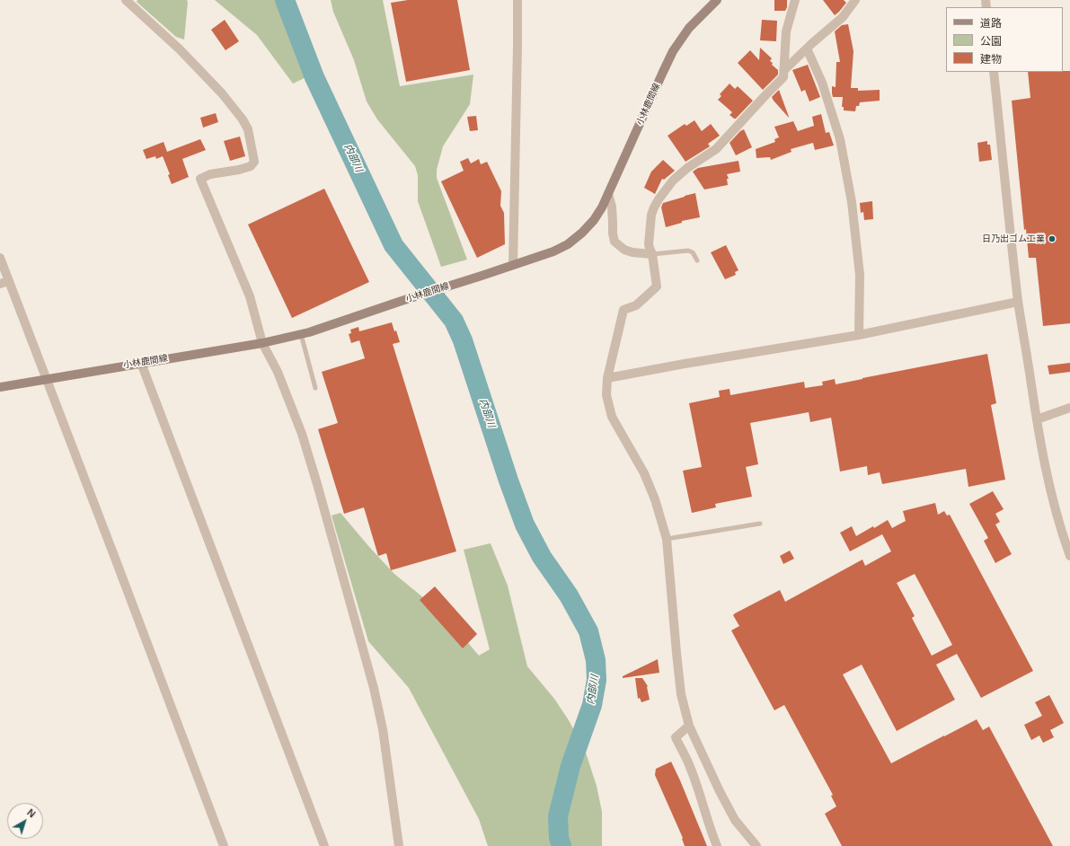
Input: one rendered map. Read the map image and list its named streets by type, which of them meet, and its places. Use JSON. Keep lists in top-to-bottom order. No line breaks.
{"streets":{"main road":["小林鹿間線"]},"water":["内部川"],"places":["日乃出ゴム工業"],"legend":["道路","公園","建物"],"north":"top right"}
